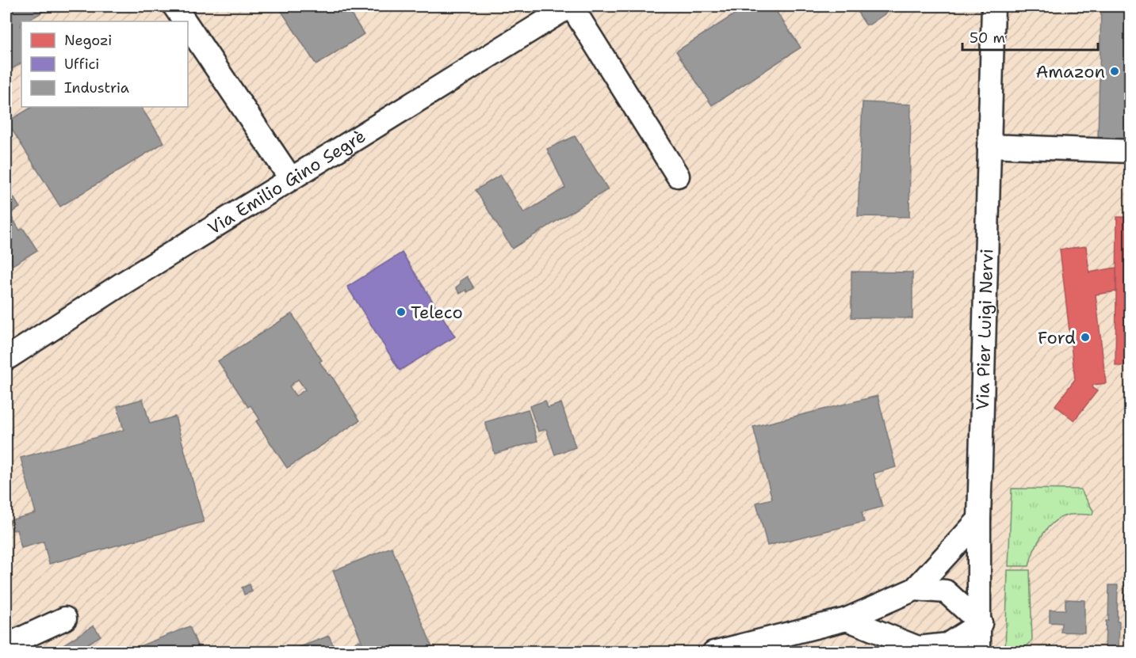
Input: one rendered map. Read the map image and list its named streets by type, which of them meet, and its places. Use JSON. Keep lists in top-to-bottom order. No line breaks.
{"streets":{"street":["Via Emilio Gino Segrè","Via Pier Luigi Nervi"]},"places":["Amazon","Teleco","Ford"],"legend":["Negozi","Uffici","Industria"],"scale_bar":"50 m"}
